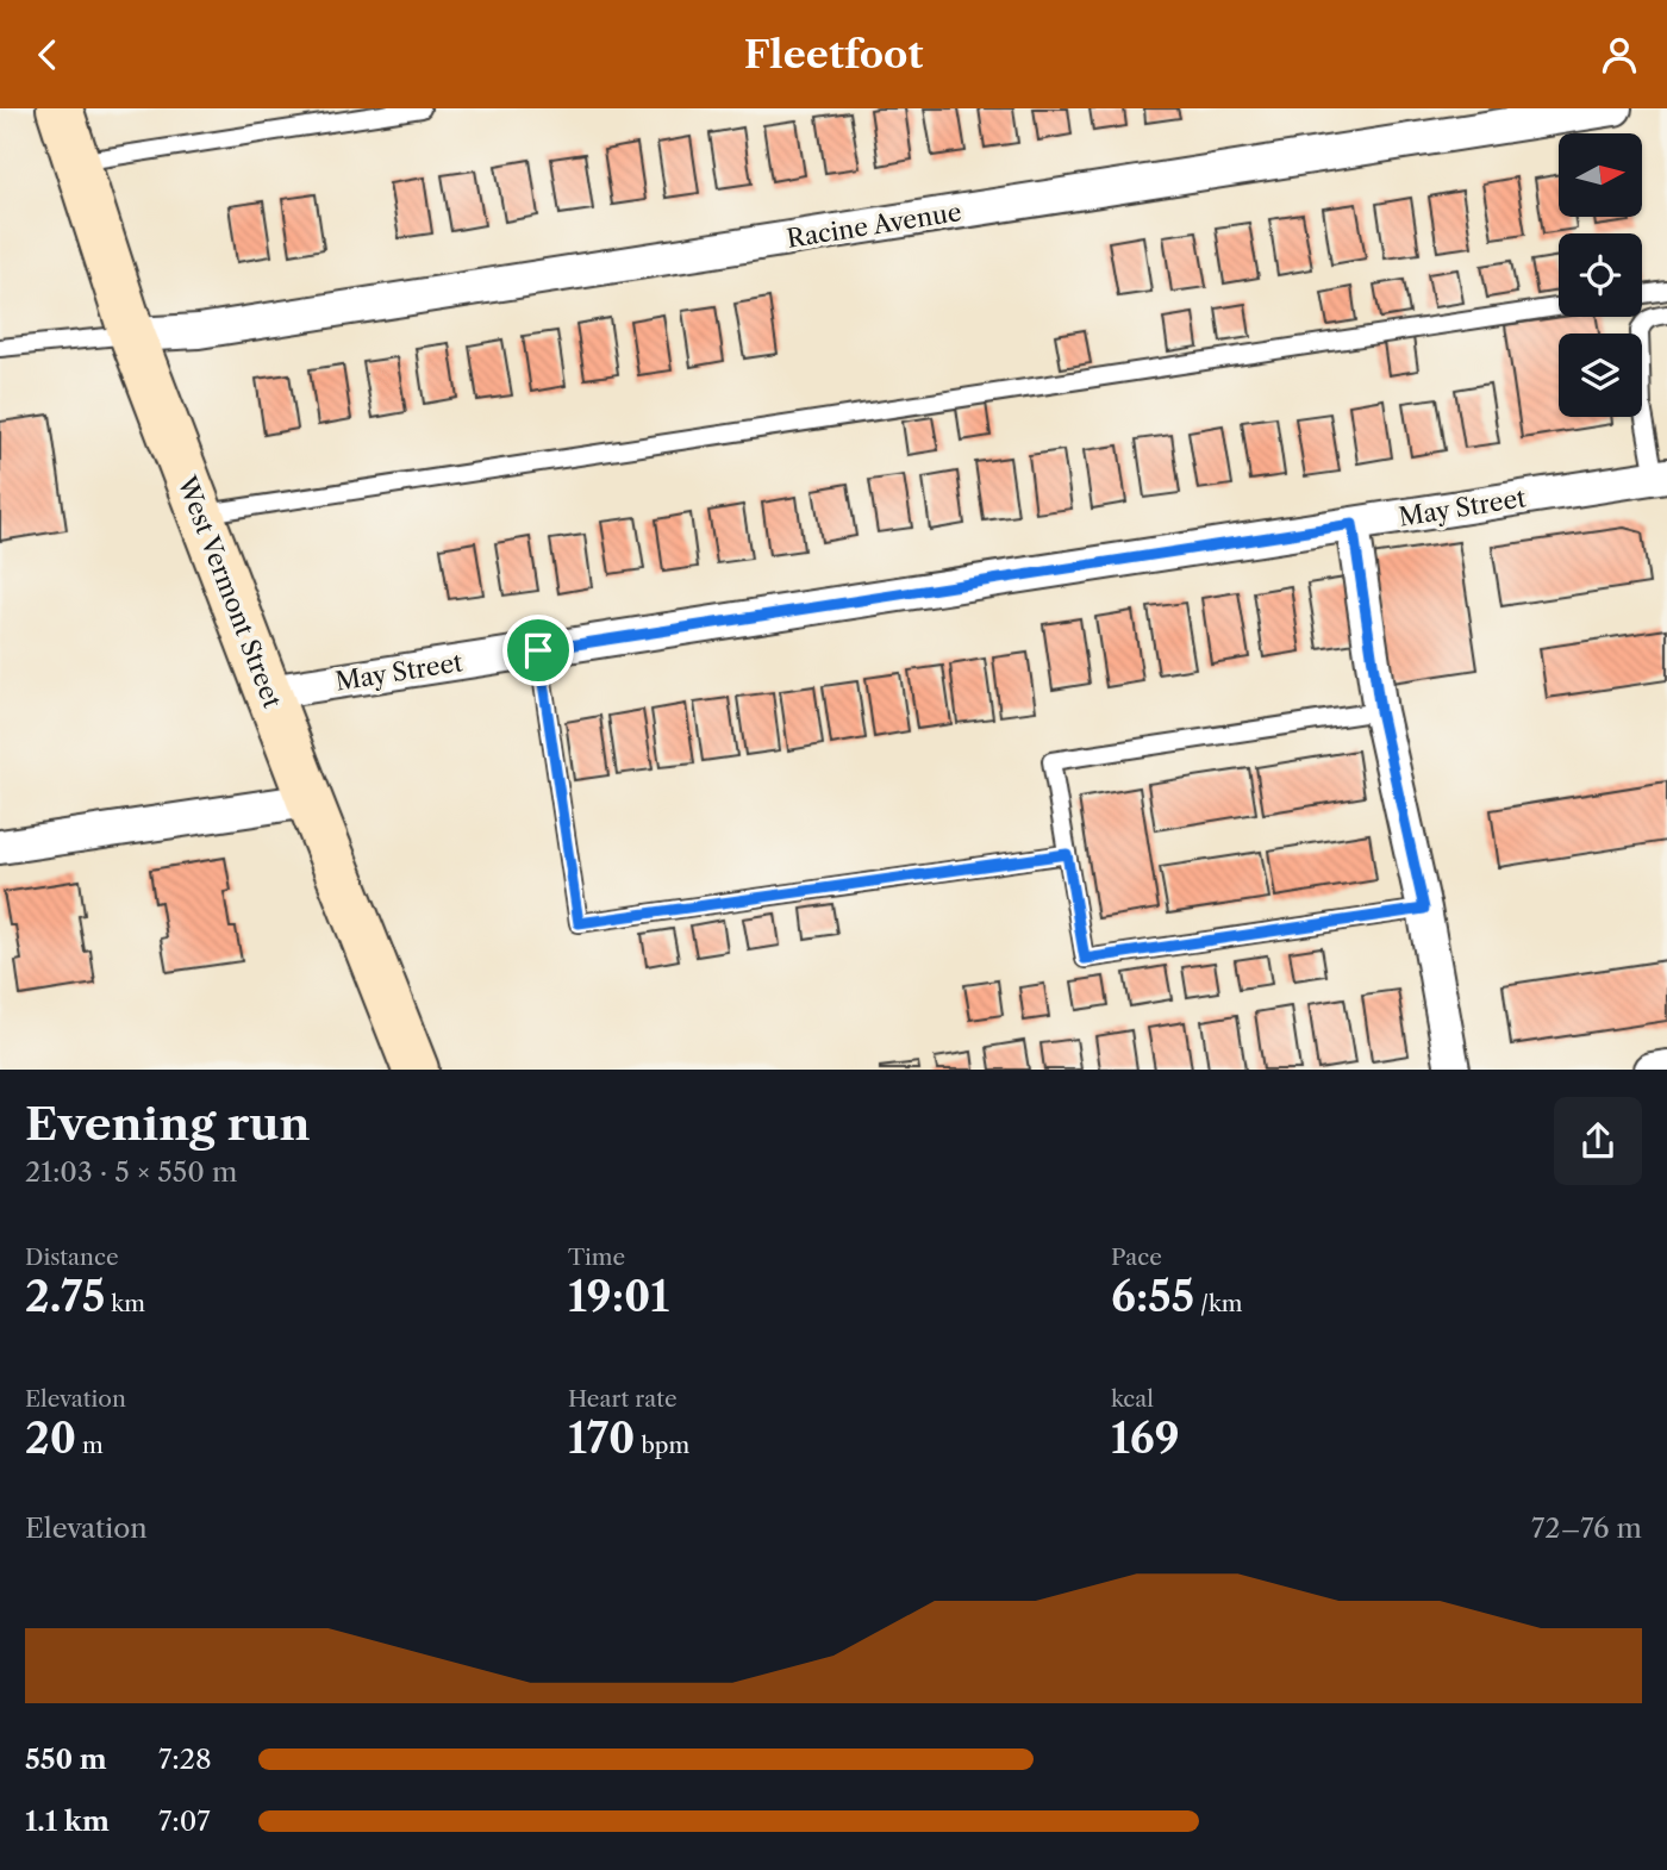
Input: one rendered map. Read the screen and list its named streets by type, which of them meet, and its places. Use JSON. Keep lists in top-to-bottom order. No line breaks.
{"streets":{"street":["Racine Avenue","May Street","West Vermont Street"]},"crossings":[["Racine Avenue","West Vermont Street"],["May Street","West Vermont Street"]],"north":"right","page":{"header":"Fleetfoot","heading":["Evening run","21:03 · 5 × 550 m"],"stats":[["Distance","2.75 km"],["Time","19:01"],["Pace","6:55 /km"],["Elevation","20 m"],["Heart rate","170 bpm"],["kcal","169"]],"chart":["Elevation","72–76 m"],"list":[{"name":"550 m","note":"7:28"},{"name":"1.1 km","note":"7:07"}]}}
